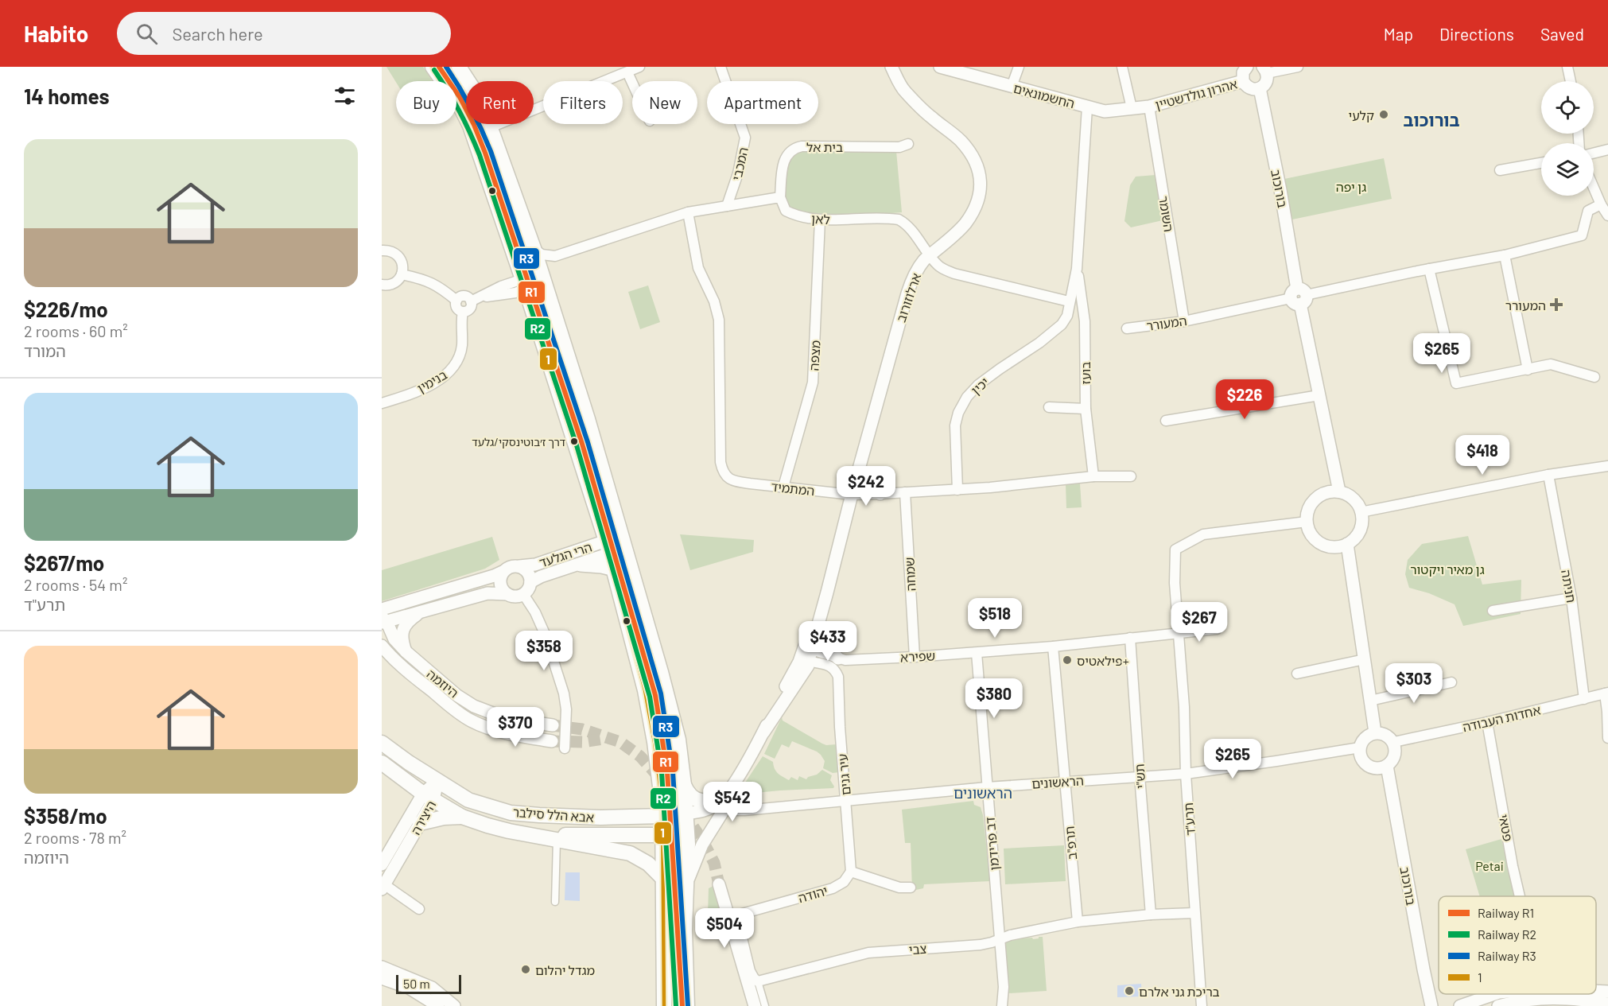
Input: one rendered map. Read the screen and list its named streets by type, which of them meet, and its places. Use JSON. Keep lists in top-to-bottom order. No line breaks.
{"streets":{"main road":["אבא הלל סילבר"],"street":["אהרון גולדשטיין","החשמונאים","בית אל","המכבי","בורוכוב","השומר","לאן","ארלוזורוב","המעורר","מצפה","בועז","בנימין","יכין","המתמיד","הרי הגלעד","שמחה","חניתה","שפירא","היוזמה","אחדות העבודה","עיר גנים","תש\"י","הראשונים","היצירה","תרע\"ד","פטאי","תרפ\"ב","דב פרידמן","יהודה","צבי"]},"crossings":[["אהרון גולדשטיין","החשמונאים"],["אהרון גולדשטיין","השומר"],["החשמונאים","השומר"],["החשמונאים","בועז"],["בית אל","לאן"],["בורוכוב","המעורר"],["בורוכוב","אחדות העבודה"],["בורוכוב","הראשונים"],["בורוכוב","תרע\"ד"],["השומר","המעורר"],["לאן","ארלוזורוב"],["לאן","מצפה"],["לאן","בועז"],["ארלוזורוב","המתמיד"],["ארלוזורוב","שפירא"],["ארלוזורוב","הראשונים"],["ארלוזורוב","אבא הלל סילבר"],["מצפה","המתמיד"],["בועז","המתמיד"],["יכין","המתמיד"],["המתמיד","שמחה"],["שמחה","שפירא"],["חניתה","אחדות העבודה"],["שפירא","עיר גנים"],["שפירא","תש\"י"],["שפירא","תרע\"ד"],["שפירא","תרפ\"ב"],["שפירא","דב פרידמן"],["אחדות העבודה","הראשונים"],["אחדות העבודה","פטאי"],["עיר גנים","הראשונים"],["עיר גנים","יהודה"],["תש\"י","הראשונים"],["הראשונים","תרע\"ד"],["הראשונים","תרפ\"ב"],["הראשונים","דב פרידמן"],["אבא הלל סילבר","היצירה"],["תרפ\"ב","צבי"],["דב פרידמן","צבי"],["יהודה","צבי"]],"districts":["בורוכוב","הראשונים"],"parks":["גן יפה","גן מאיר ויקטור","Petai"],"places":{"other":["קלעי","דרך ז׳בוטינסקי/גלעד","פילאטיס+","מגדל יהלום","בריכת גני אלרם"],"health":["המעורר"]},"lines":["rail line R1","rail line R3","transit line 1","rail line R2"],"legend":["Railway R1","Railway R2","Railway R3","1"],"scale_bar":"50 m","page":{"header":"Habito","search":"Search here","nav":["Map","Directions","Saved"],"heading":"14 homes","chip":["Buy","Rent","Filters","New","Apartment"],"list":[{"name":"$226/mo","note":"2 rooms · 60 m² · המורד"},{"name":"$267/mo","note":"2 rooms · 54 m² · תרע\"ד"},{"name":"$358/mo","note":"2 rooms · 78 m² · היוזמה"}],"price":["$265","$226","$418","$242","$518","$267","$433","$358","$303","$380","$370","$265","$542","$504"],"scale":"50 m"}}
